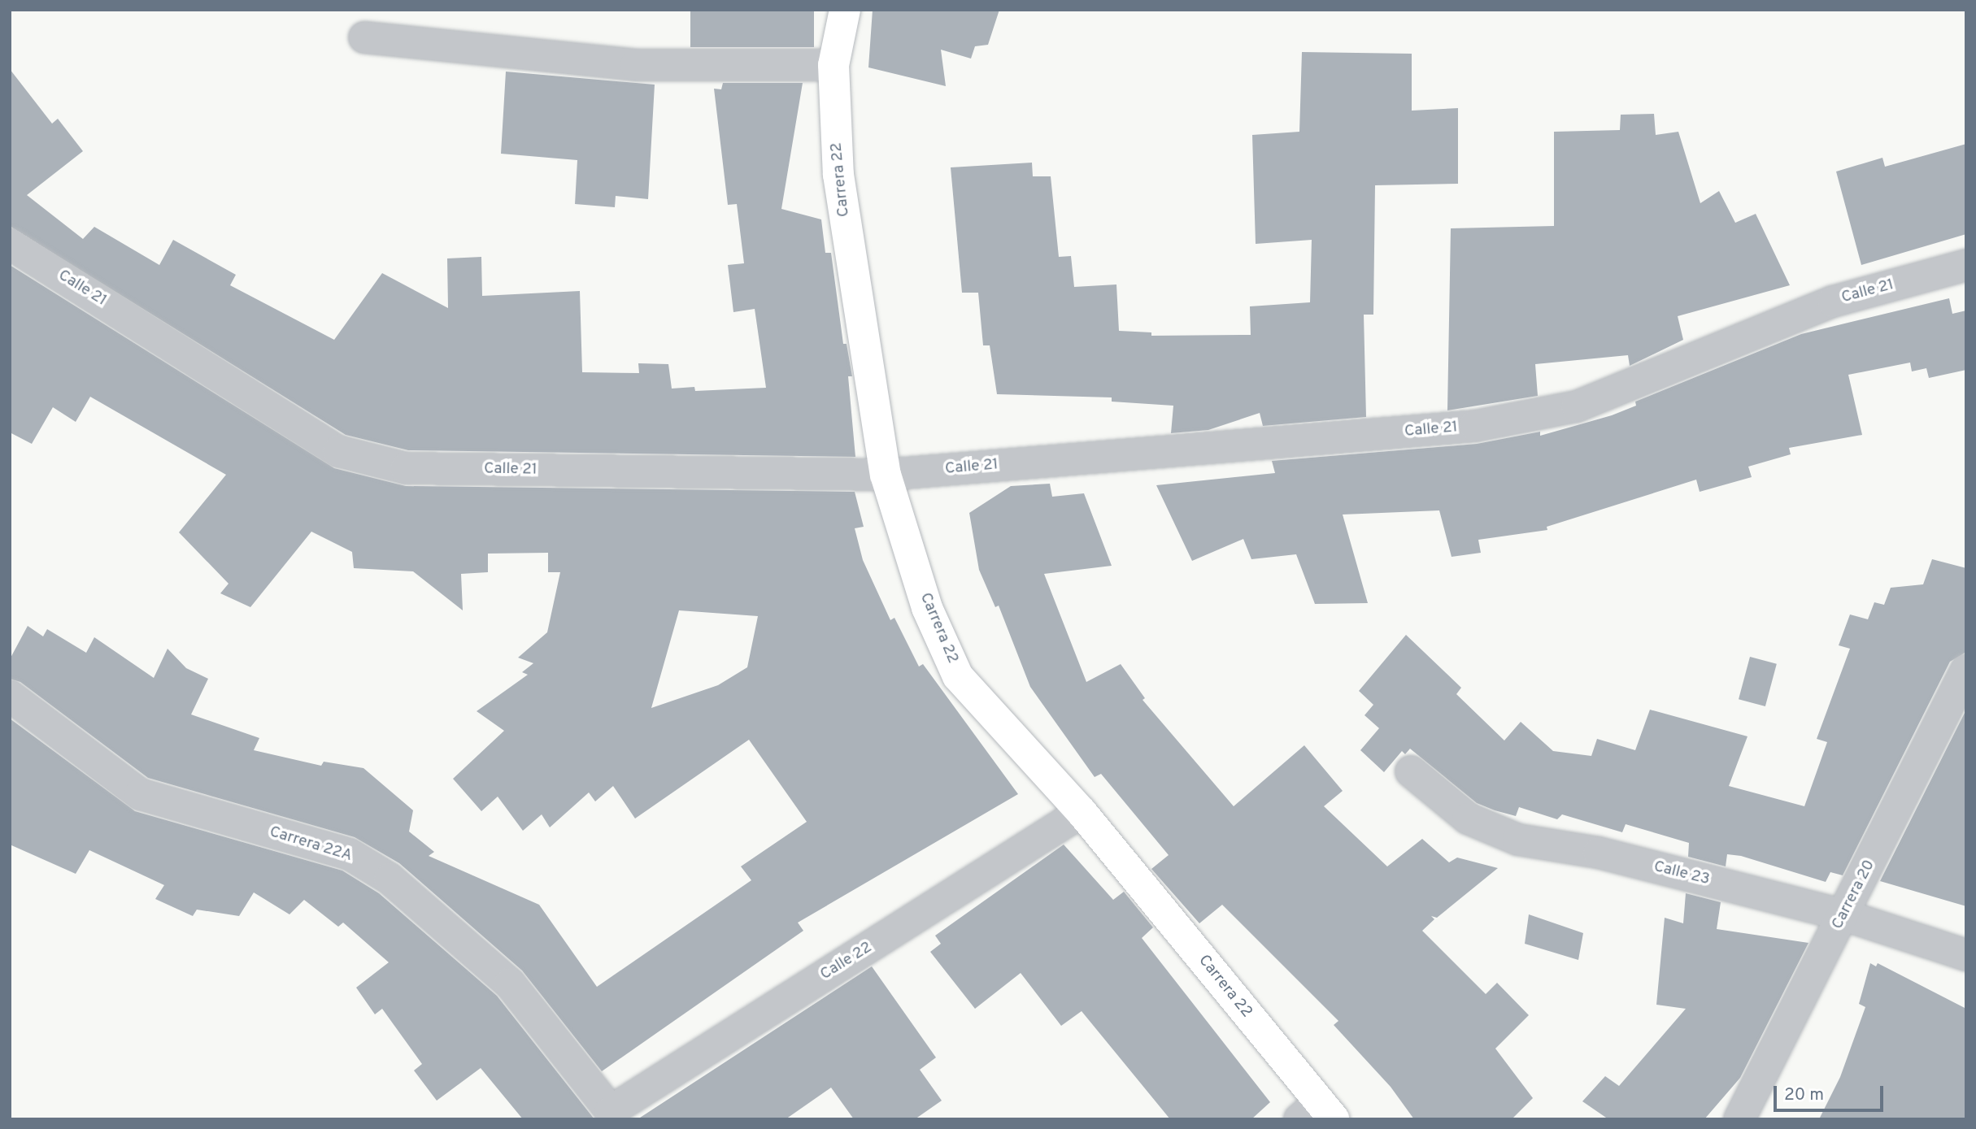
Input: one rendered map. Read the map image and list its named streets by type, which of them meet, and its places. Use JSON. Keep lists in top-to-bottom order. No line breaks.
{"streets":{"main road":["Carrera 22"],"street":["Calle 21","Carrera 22A","Calle 23","Carrera 20","Calle 22"]},"crossings":[["Carrera 22","Calle 21"],["Carrera 22","Calle 22"],["Carrera 22A","Calle 22"],["Calle 23","Carrera 20"]],"scale_bar":"20 m"}
